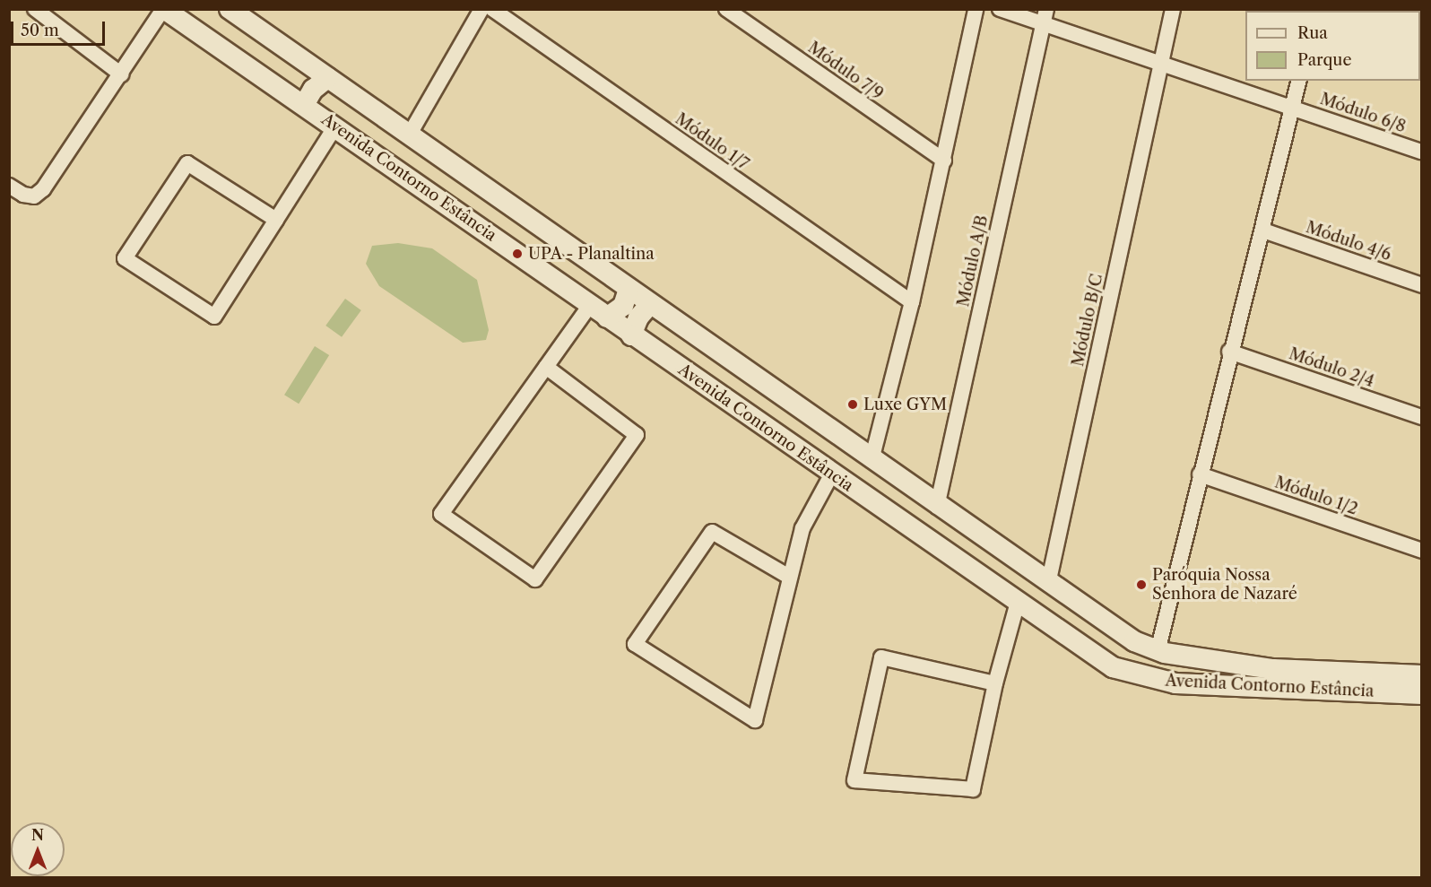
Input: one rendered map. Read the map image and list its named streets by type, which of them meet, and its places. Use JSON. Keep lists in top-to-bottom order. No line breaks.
{"streets":{"street":["Módulo 7/9","Módulo 6/8","Módulo 1/7","Avenida Contorno Estância","Módulo 4/6","Módulo A/B","Módulo B/C","Módulo 2/4","Módulo 1/2"]},"crossings":[["Módulo 6/8","Módulo A/B"],["Módulo 6/8","Módulo B/C"],["Avenida Contorno Estância","Módulo A/B"],["Avenida Contorno Estância","Módulo B/C"]],"places":["UPA - Planaltina","Luxe GYM","Paróquia Nossa Senhora de Nazaré"],"legend":["Rua","Parque"],"scale_bar":"50 m","north":"top"}
